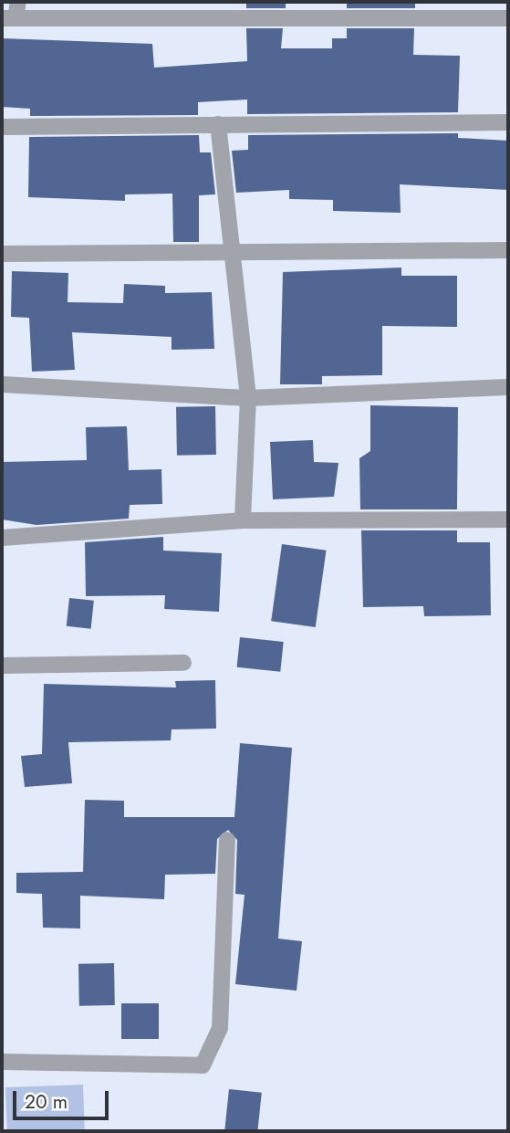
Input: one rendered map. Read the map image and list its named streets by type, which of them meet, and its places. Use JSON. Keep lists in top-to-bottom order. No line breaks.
{"scale_bar":"20 m"}
